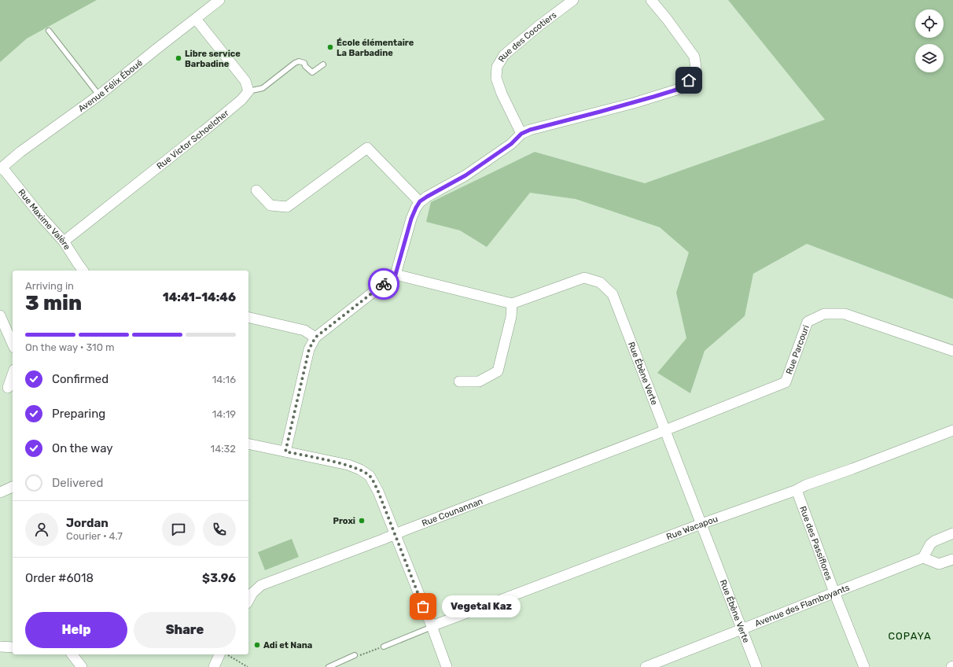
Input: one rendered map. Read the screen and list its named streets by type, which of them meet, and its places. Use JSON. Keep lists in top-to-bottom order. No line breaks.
{"streets":{"street":["Rue des Cocotiers","Avenue Félix Éboué","Rue Victor Schoelcher","Rue Maxime Valère","Rue Parcouri","Rue Ébène Verte","Rue Counannan","Rue Wacapou","Rue des Passiflores","Avenue des Flamboyants"]},"crossings":[["Avenue Félix Éboué","Rue Maxime Valère"],["Rue Victor Schoelcher","Rue Maxime Valère"],["Rue Parcouri","Rue Ébène Verte"],["Rue Parcouri","Rue Counannan"],["Rue Ébène Verte","Rue Counannan"],["Rue Ébène Verte","Rue Wacapou"],["Rue Ébène Verte","Avenue des Flamboyants"],["Rue Wacapou","Rue des Passiflores"],["Rue des Passiflores","Avenue des Flamboyants"]],"districts":["COPAYA"],"places":["École élémentaire La Barbadine","Libre service Barbadine","Proxi","Vegetal Kaz","Adi et Nana"],"page":{"heading":["3 min","Arriving in","14:41–14:46"],"panel":["Jordan","Courier · 4.7","Order #6018","$3.96"],"bar":"On the way · 310 m","list":[["Confirmed","14:16"],["Preparing","14:19"],["On the way","14:32"],"Delivered"],"bubble":"Vegetal Kaz","buttons":["Help","Share"]}}
